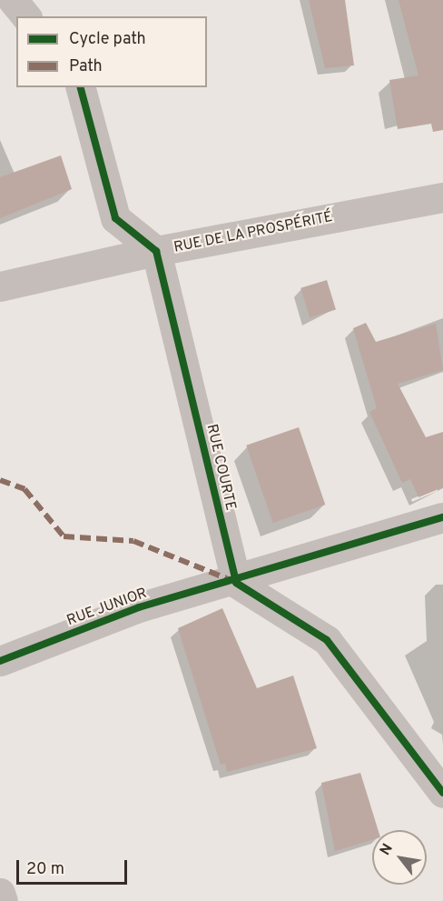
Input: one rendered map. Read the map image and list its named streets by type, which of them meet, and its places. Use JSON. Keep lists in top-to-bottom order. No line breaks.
{"streets":{"street":["RUE DE LA PROSPÉRITÉ","RUE COURTE","RUE JUNIOR"]},"crossings":[["RUE DE LA PROSPÉRITÉ","RUE COURTE"],["RUE COURTE","RUE JUNIOR"]],"legend":["Cycle path","Path"],"scale_bar":"20 m","north":"top left"}
